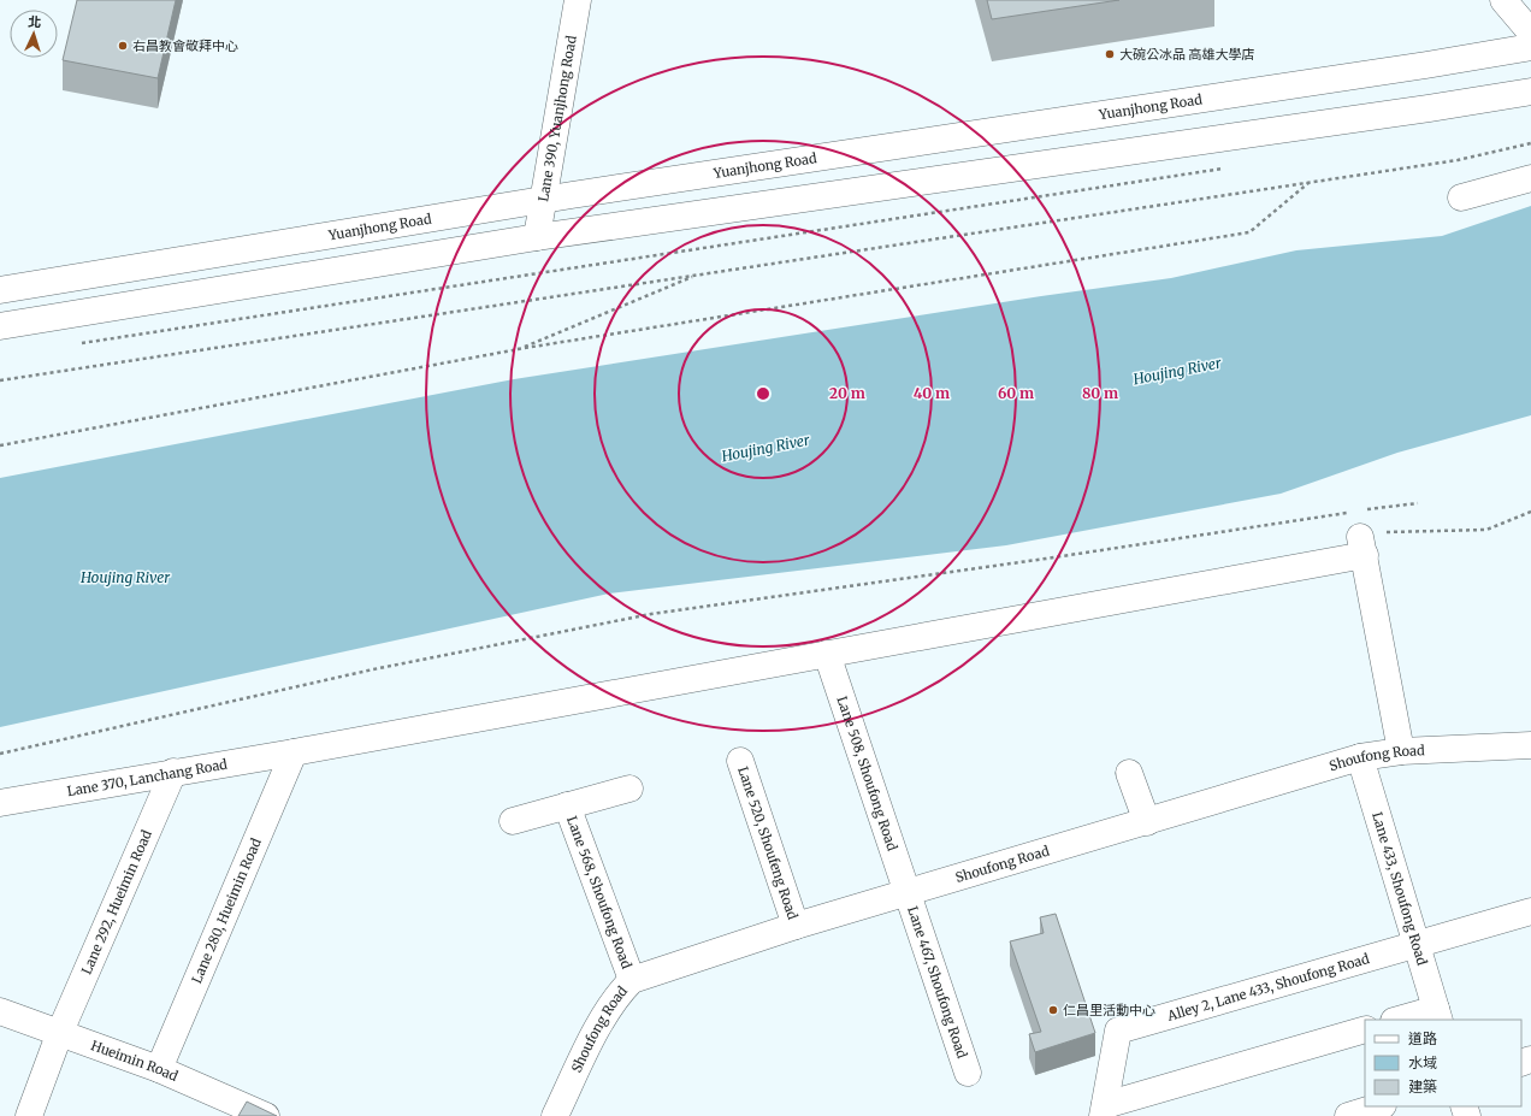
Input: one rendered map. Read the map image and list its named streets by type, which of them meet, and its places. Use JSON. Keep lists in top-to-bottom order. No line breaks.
{"streets":{"street":["Yuanjhong Road","Lane 390, Yuanjhong Road","Shoufong Road","Lane 508, Shoufong Road","Lane 370, Lanchang Road","Lane 520, Shoufeng Road","Lane 433, Shoufong Road","Lane 568, Shoufong Road","Lane 292, Hueimin Road","Lane 280, Hueimin Road","Lane 467, Shoufong Road","Alley 2, Lane 433, Shoufong Road","Hueimin Road"]},"crossings":[["Yuanjhong Road","Lane 390, Yuanjhong Road"],["Shoufong Road","Lane 508, Shoufong Road"],["Shoufong Road","Lane 520, Shoufeng Road"],["Shoufong Road","Lane 433, Shoufong Road"],["Shoufong Road","Lane 568, Shoufong Road"],["Shoufong Road","Lane 467, Shoufong Road"],["Lane 508, Shoufong Road","Lane 370, Lanchang Road"],["Lane 508, Shoufong Road","Lane 467, Shoufong Road"],["Lane 370, Lanchang Road","Lane 292, Hueimin Road"],["Lane 370, Lanchang Road","Lane 280, Hueimin Road"],["Lane 433, Shoufong Road","Alley 2, Lane 433, Shoufong Road"],["Lane 292, Hueimin Road","Hueimin Road"],["Lane 280, Hueimin Road","Hueimin Road"]],"water":["Houjing River"],"places":["右昌教會敬拜中心","大碗公冰品 高雄大學店","仁昌里活動中心"],"legend":["道路","水域","建築"],"north":"top","rings":["20 m","40 m","60 m","80 m"]}
